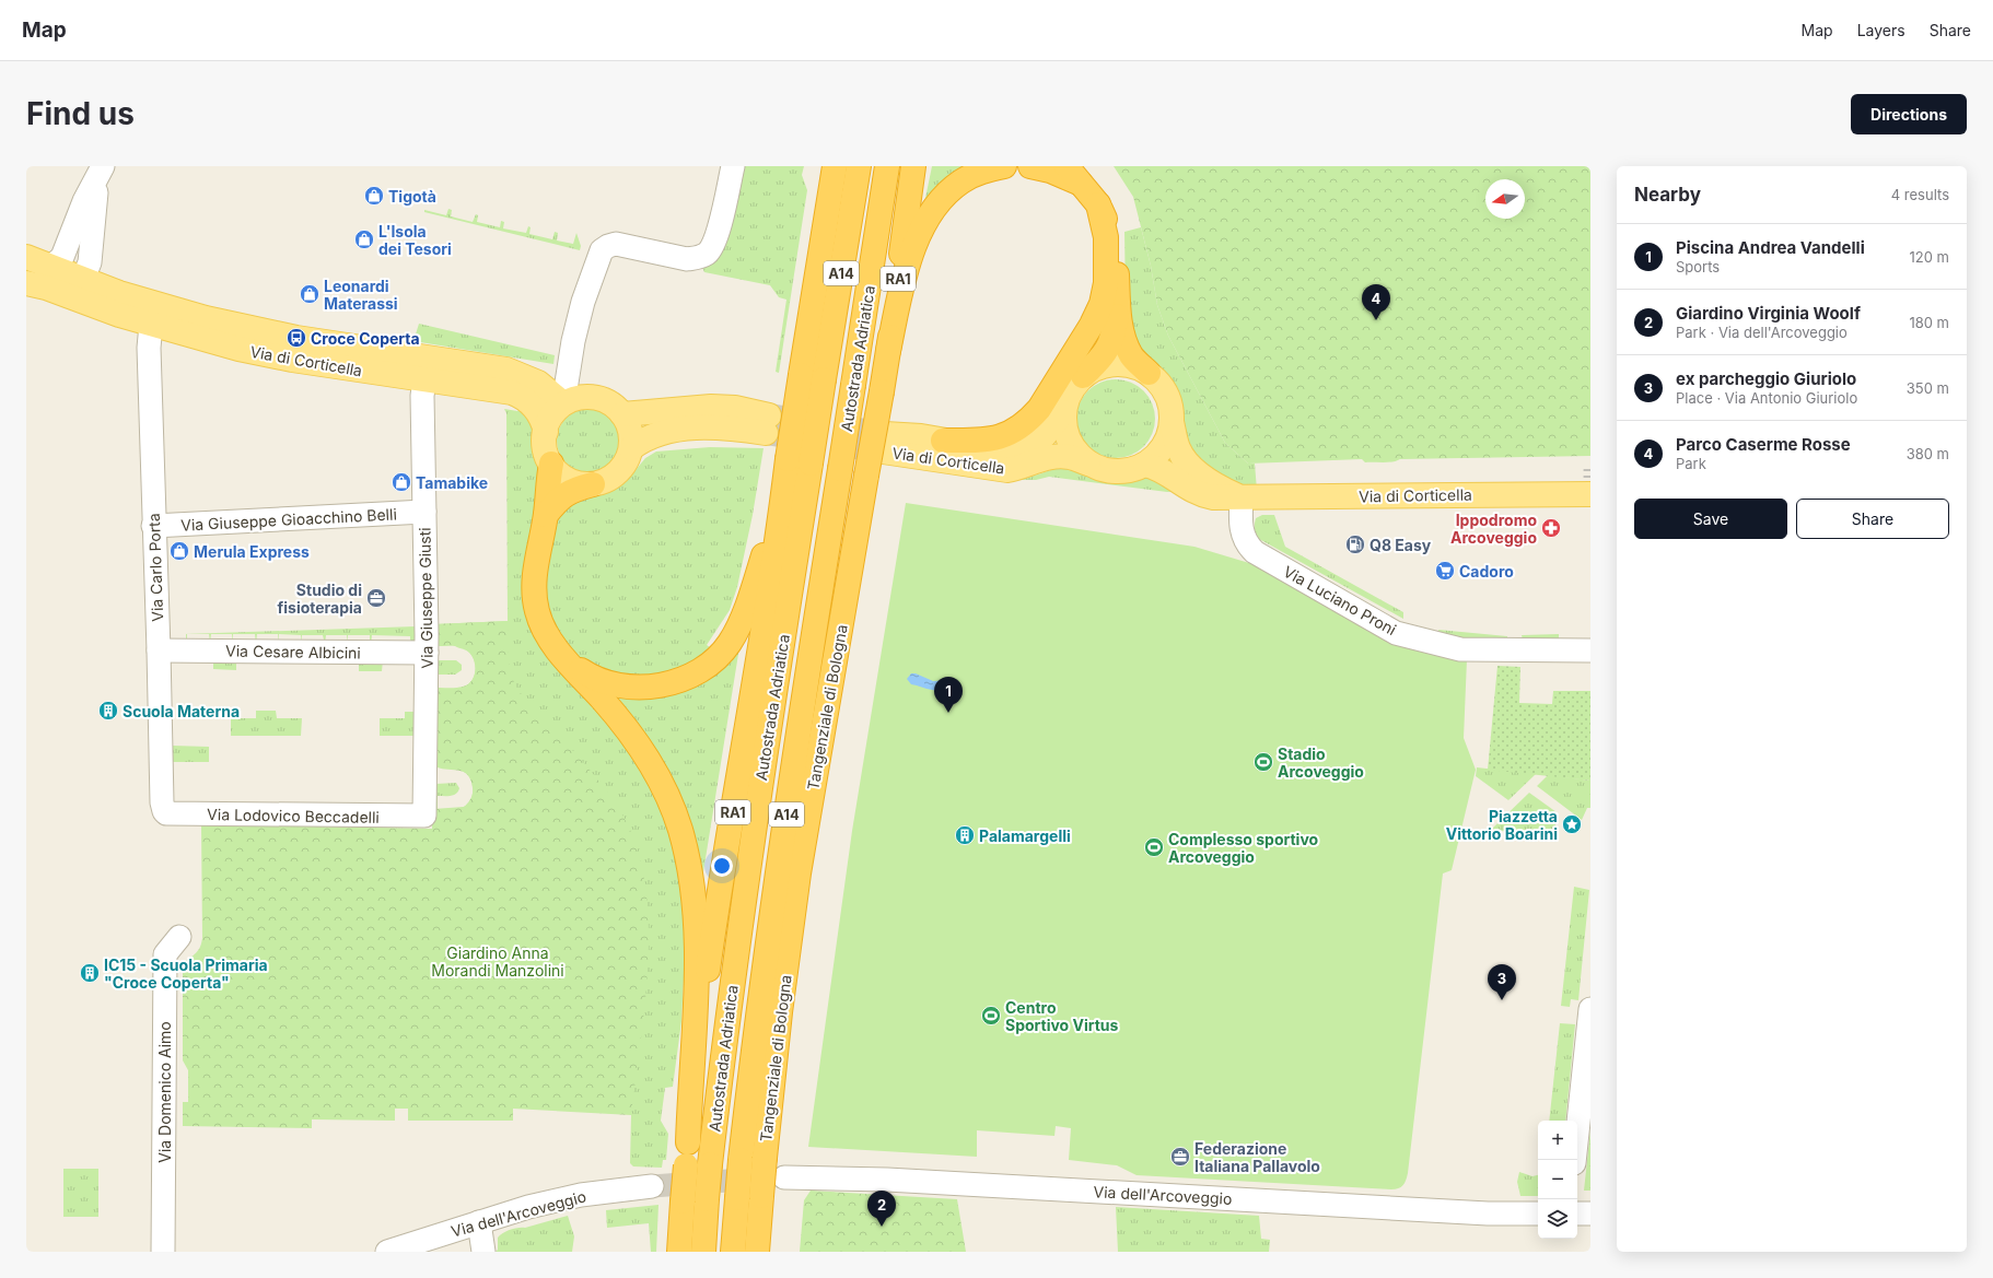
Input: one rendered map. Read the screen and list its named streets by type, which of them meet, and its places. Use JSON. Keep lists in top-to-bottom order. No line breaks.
{"streets":{"highway":["A14","RA1","Autostrada Adriatica","Tangenziale di Bologna"],"main road":["Via di Corticella"],"street":["Via Giuseppe Gioacchino Belli","Via Carlo Porta","Via Giuseppe Giusti","Via Luciano Proni","Via Cesare Albicini","Via Lodovico Beccadelli","Via Domenico Aimo","Via dell'Arcoveggio"]},"crossings":[["RA1","Autostrada Adriatica"],["Via di Corticella","Via Carlo Porta"],["Via di Corticella","Via Giuseppe Giusti"],["Via di Corticella","Via Luciano Proni"],["Via Giuseppe Gioacchino Belli","Via Carlo Porta"],["Via Giuseppe Gioacchino Belli","Via Giuseppe Giusti"],["Via Carlo Porta","Via Cesare Albicini"],["Via Carlo Porta","Via Lodovico Beccadelli"],["Via Giuseppe Giusti","Via Cesare Albicini"],["Via Giuseppe Giusti","Via Lodovico Beccadelli"]],"parks":["Giardino Anna Morandi Manzolini"],"places":{"shop":["Tigotà","L'Isola dei Tesori","Leonardi Materassi","Tamabike","Merula Express"],"bus stop":["Croce Coperta"],"pharmacy":["Ippodromo Arcoveggio"],"fuel station":["Q8 Easy"],"supermarket":["Cadoro"],"office":["Studio di fisioterapia","Federazione Italiana Pallavolo"],"building":["Scuola Materna","Palamargelli","IC15 - Scuola Primaria \"Croce Coperta\""],"sports":["Stadio Arcoveggio","Complesso sportivo Arcoveggio","Centro Sportivo Virtus"],"place":["Piazzetta Vittorio Boarini"]},"north":"left","page":{"header":"Map","nav":["Map","Layers","Share"],"buttons":["Directions",["Save","Share"]],"title":"Find us","heading":["Nearby","4 results"],"list":[{"mark":"1","name":"Piscina Andrea Vandelli","note":"Sports","value":"120 m"},{"mark":"2","name":"Giardino Virginia Woolf","note":"Park · Via dell'Arcoveggio","value":"180 m"},{"mark":"3","name":"ex parcheggio Giuriolo","note":"Place · Via Antonio Giuriolo","value":"350 m"},{"mark":"4","name":"Parco Caserme Rosse","note":"Park","value":"380 m"}],"pins":["4","1","3","2"],"map_buttons":["+","−"]}}
